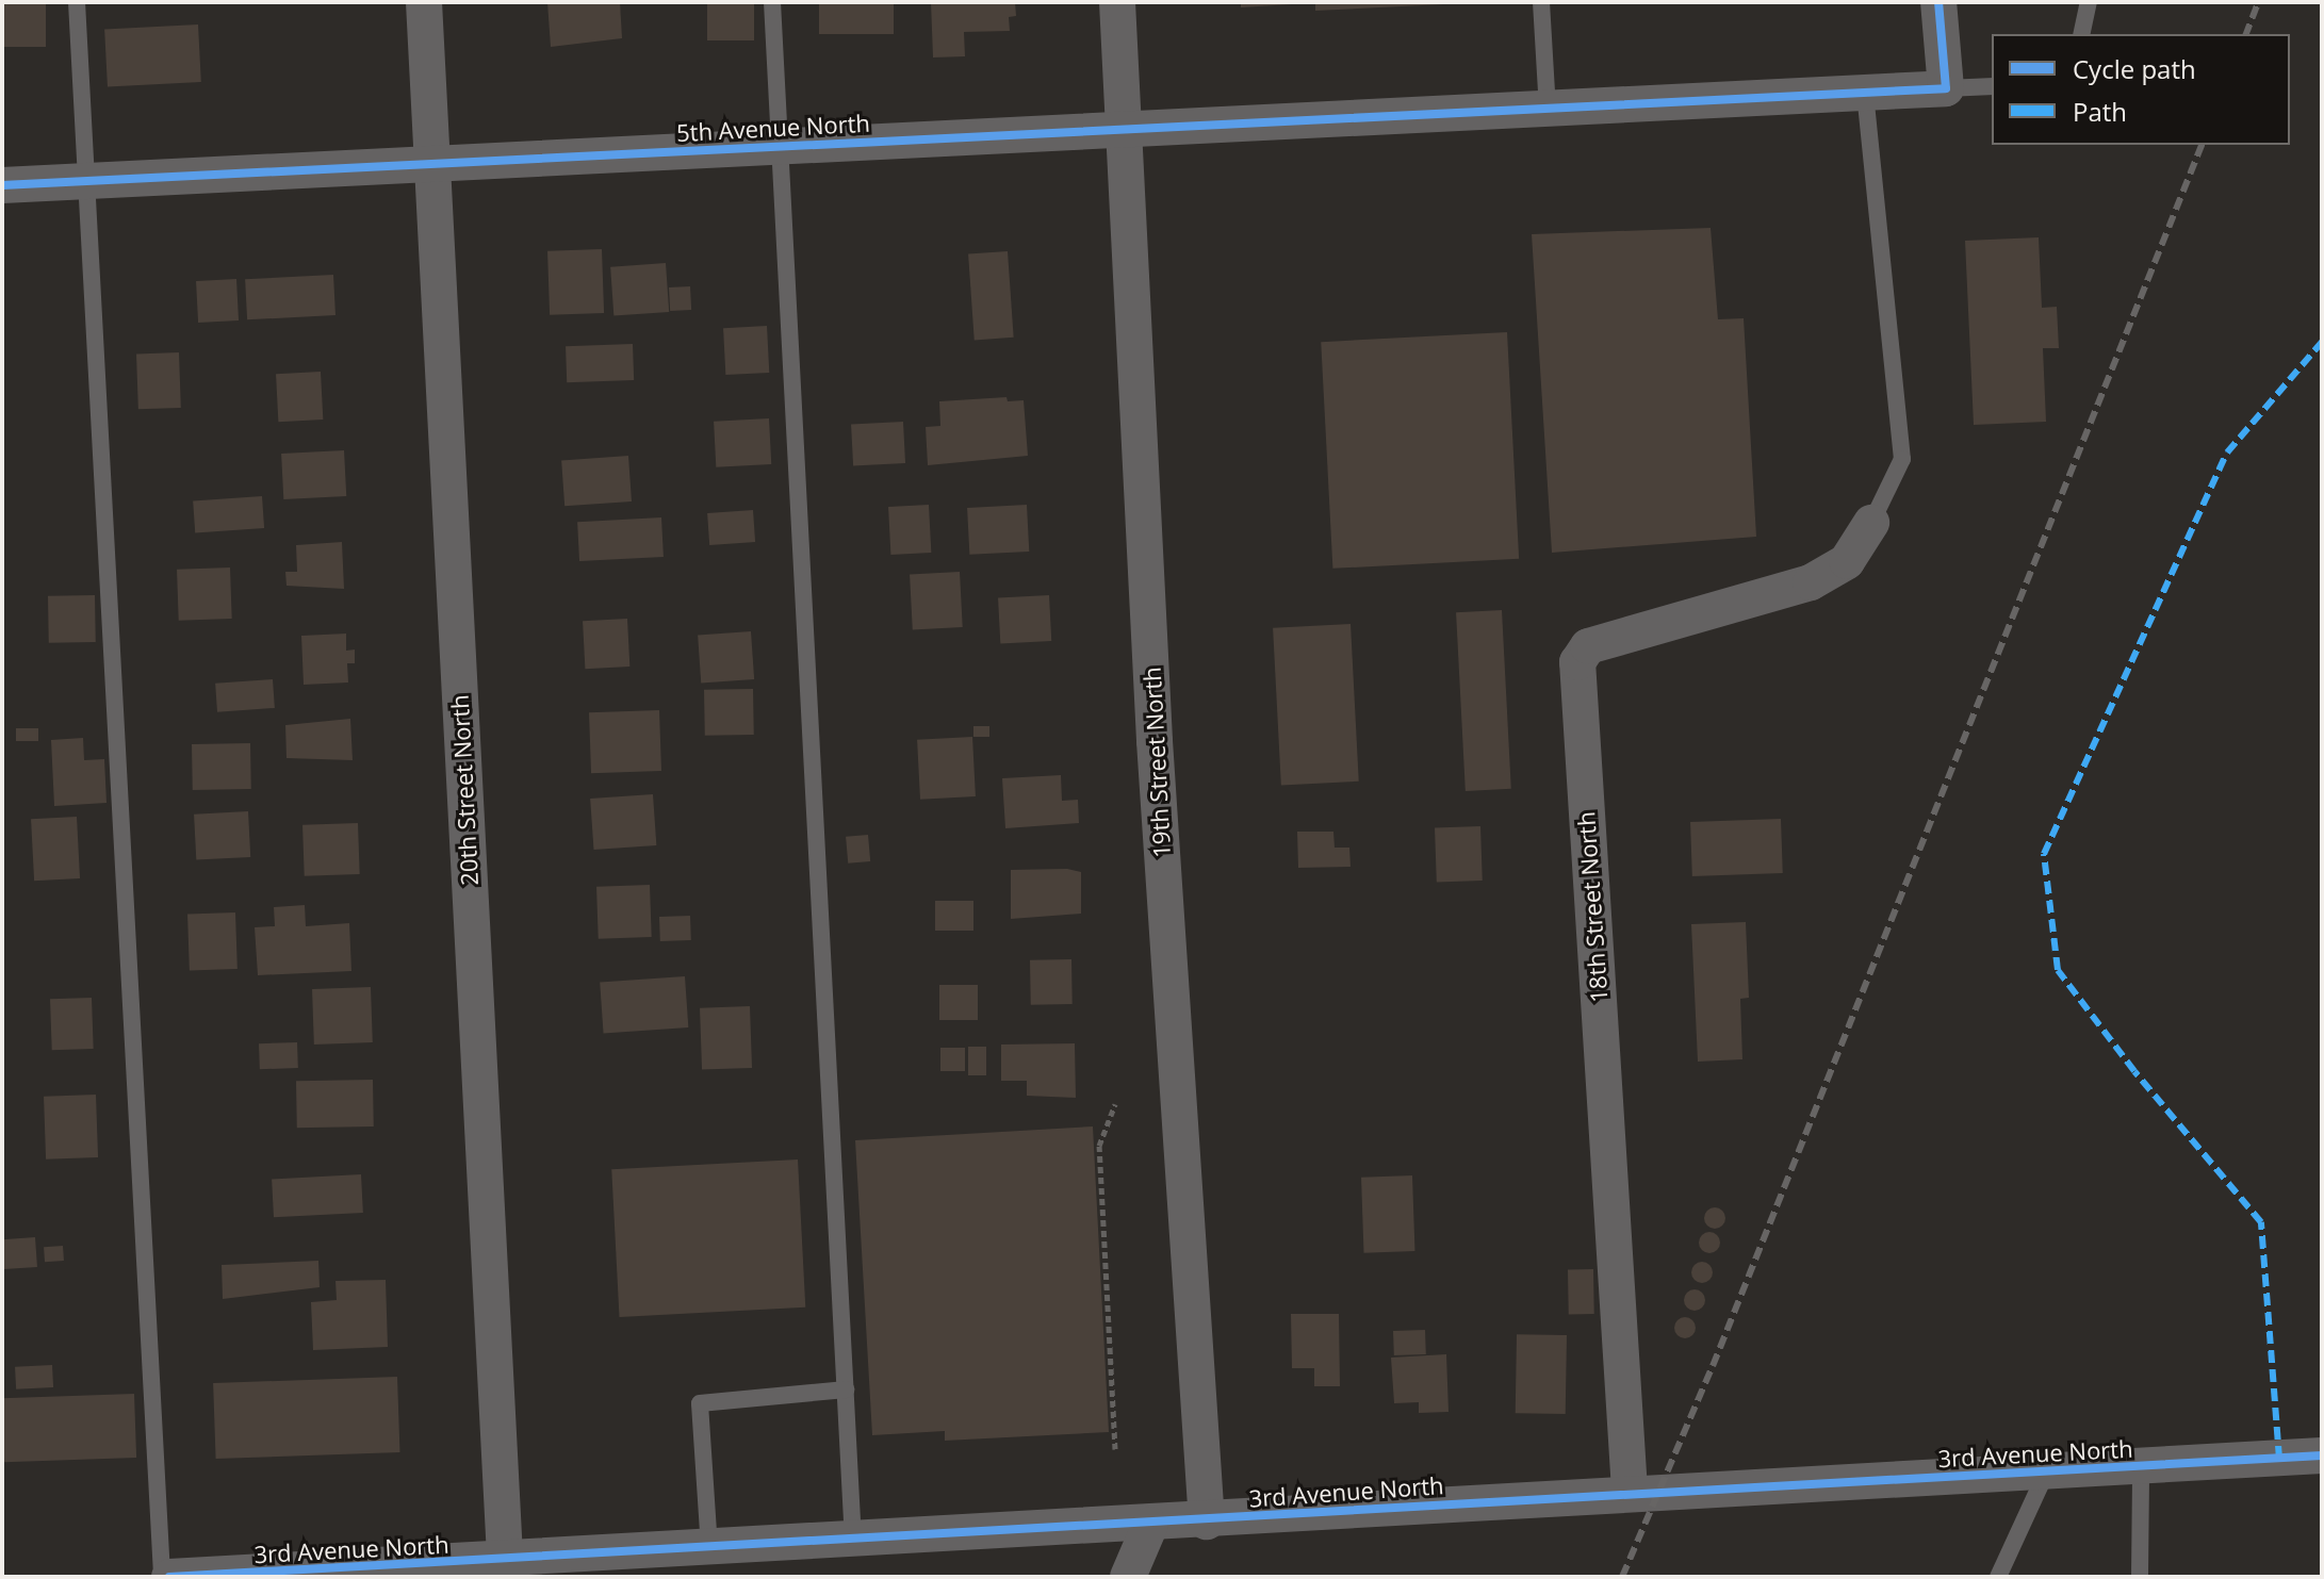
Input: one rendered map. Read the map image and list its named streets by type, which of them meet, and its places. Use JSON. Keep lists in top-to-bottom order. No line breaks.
{"streets":{"street":["5th Avenue North","19th Street North","20th Street North","18th Street North","3rd Avenue North"]},"crossings":[["5th Avenue North","19th Street North"],["5th Avenue North","20th Street North"],["19th Street North","3rd Avenue North"],["20th Street North","3rd Avenue North"],["18th Street North","3rd Avenue North"]],"legend":["Cycle path","Path"]}
